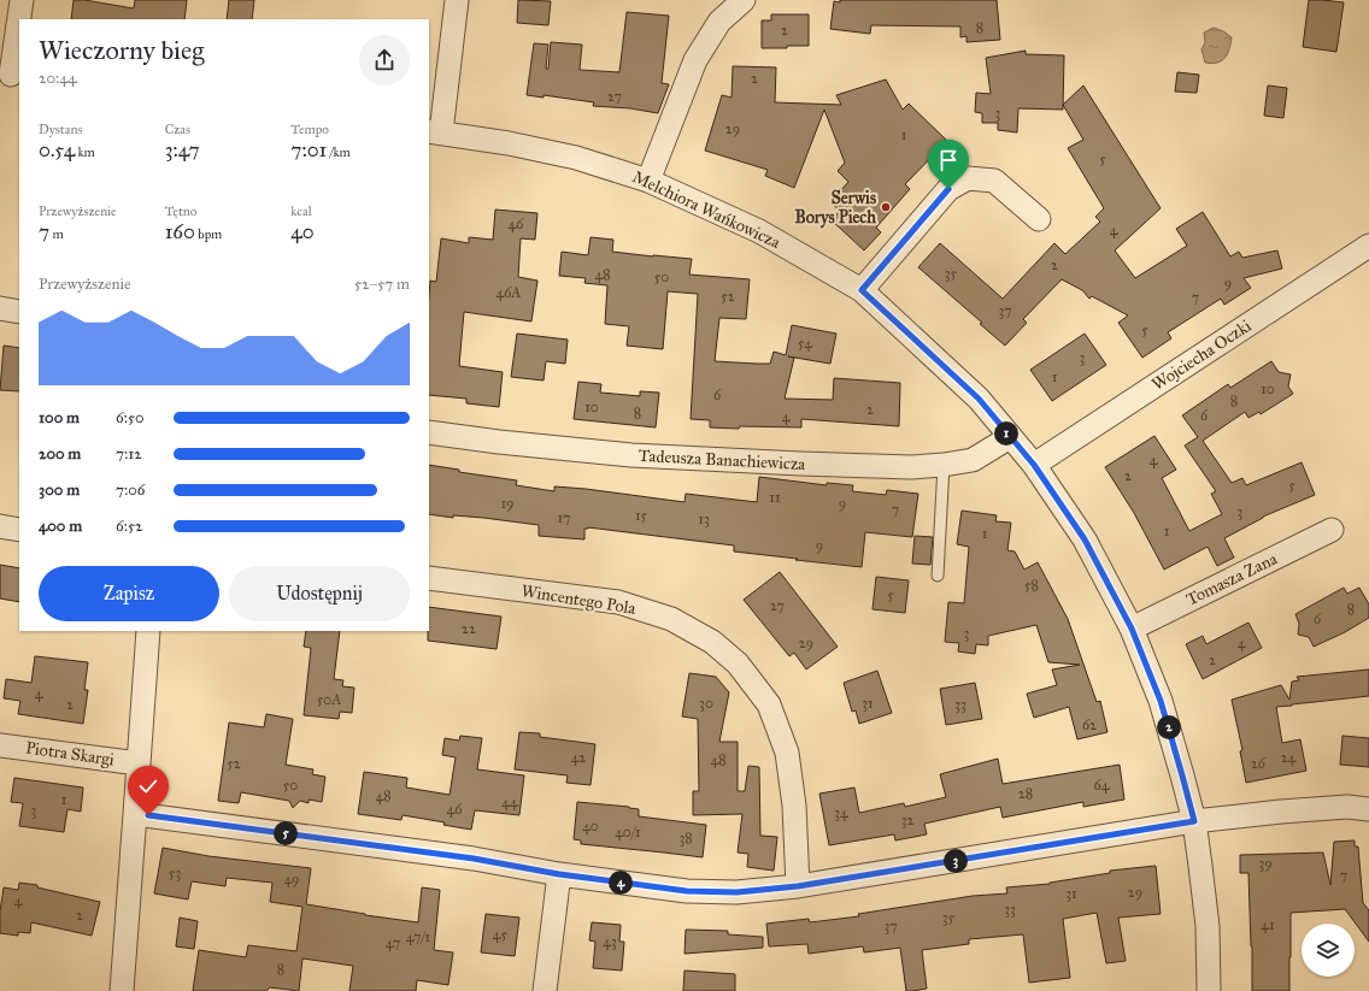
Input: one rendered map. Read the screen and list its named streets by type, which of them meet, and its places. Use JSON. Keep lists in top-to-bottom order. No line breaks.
{"streets":{"street":["Melchiora Wańkowicza","Wojciecha Oczki","Tadeusza Banachiewicza","Tomasza Zana","Wincentego Pola","Piotra Skargi"]},"crossings":[["Melchiora Wańkowicza","Wojciecha Oczki"],["Melchiora Wańkowicza","Tadeusza Banachiewicza"],["Melchiora Wańkowicza","Tomasza Zana"]],"places":["Serwis Borys Piech"],"house_numbers":["8","2","2","27","3","29","1","5","46","4","2","35","48","50","9","46A","52","7","37","5","54","3","1","10","6","8","10","2","8","6","4","4","2","5","11","19","9","7","3","15","17","13","1","1","9","58","5","27","8","6","22","3","29","4","2","4","50A","30","31","2","33","62","42","24","48","52","26","50","64","28","48","1","44","46","3","34","32","40","40/1","38","39","53","7","49","29","31","4","33","2","35","41","37","45","47/1","43","47","8"],"page":{"heading":["Wieczorny bieg","20:44"],"stats":[["Dystans","0.54 km"],["Czas","3:47"],["Tempo","7:01 /km"],["Przewyższenie","7 m"],["Tętno","160 bpm"],["kcal","40"]],"chart":["Przewyższenie","52–57 m"],"list":[{"name":"100 m","note":"6:50"},{"name":"200 m","note":"7:12"},{"name":"300 m","note":"7:06"},{"name":"400 m","note":"6:52"}],"pins":["1","2","5","3","4"],"buttons":["Zapisz","Udostępnij"]}}
